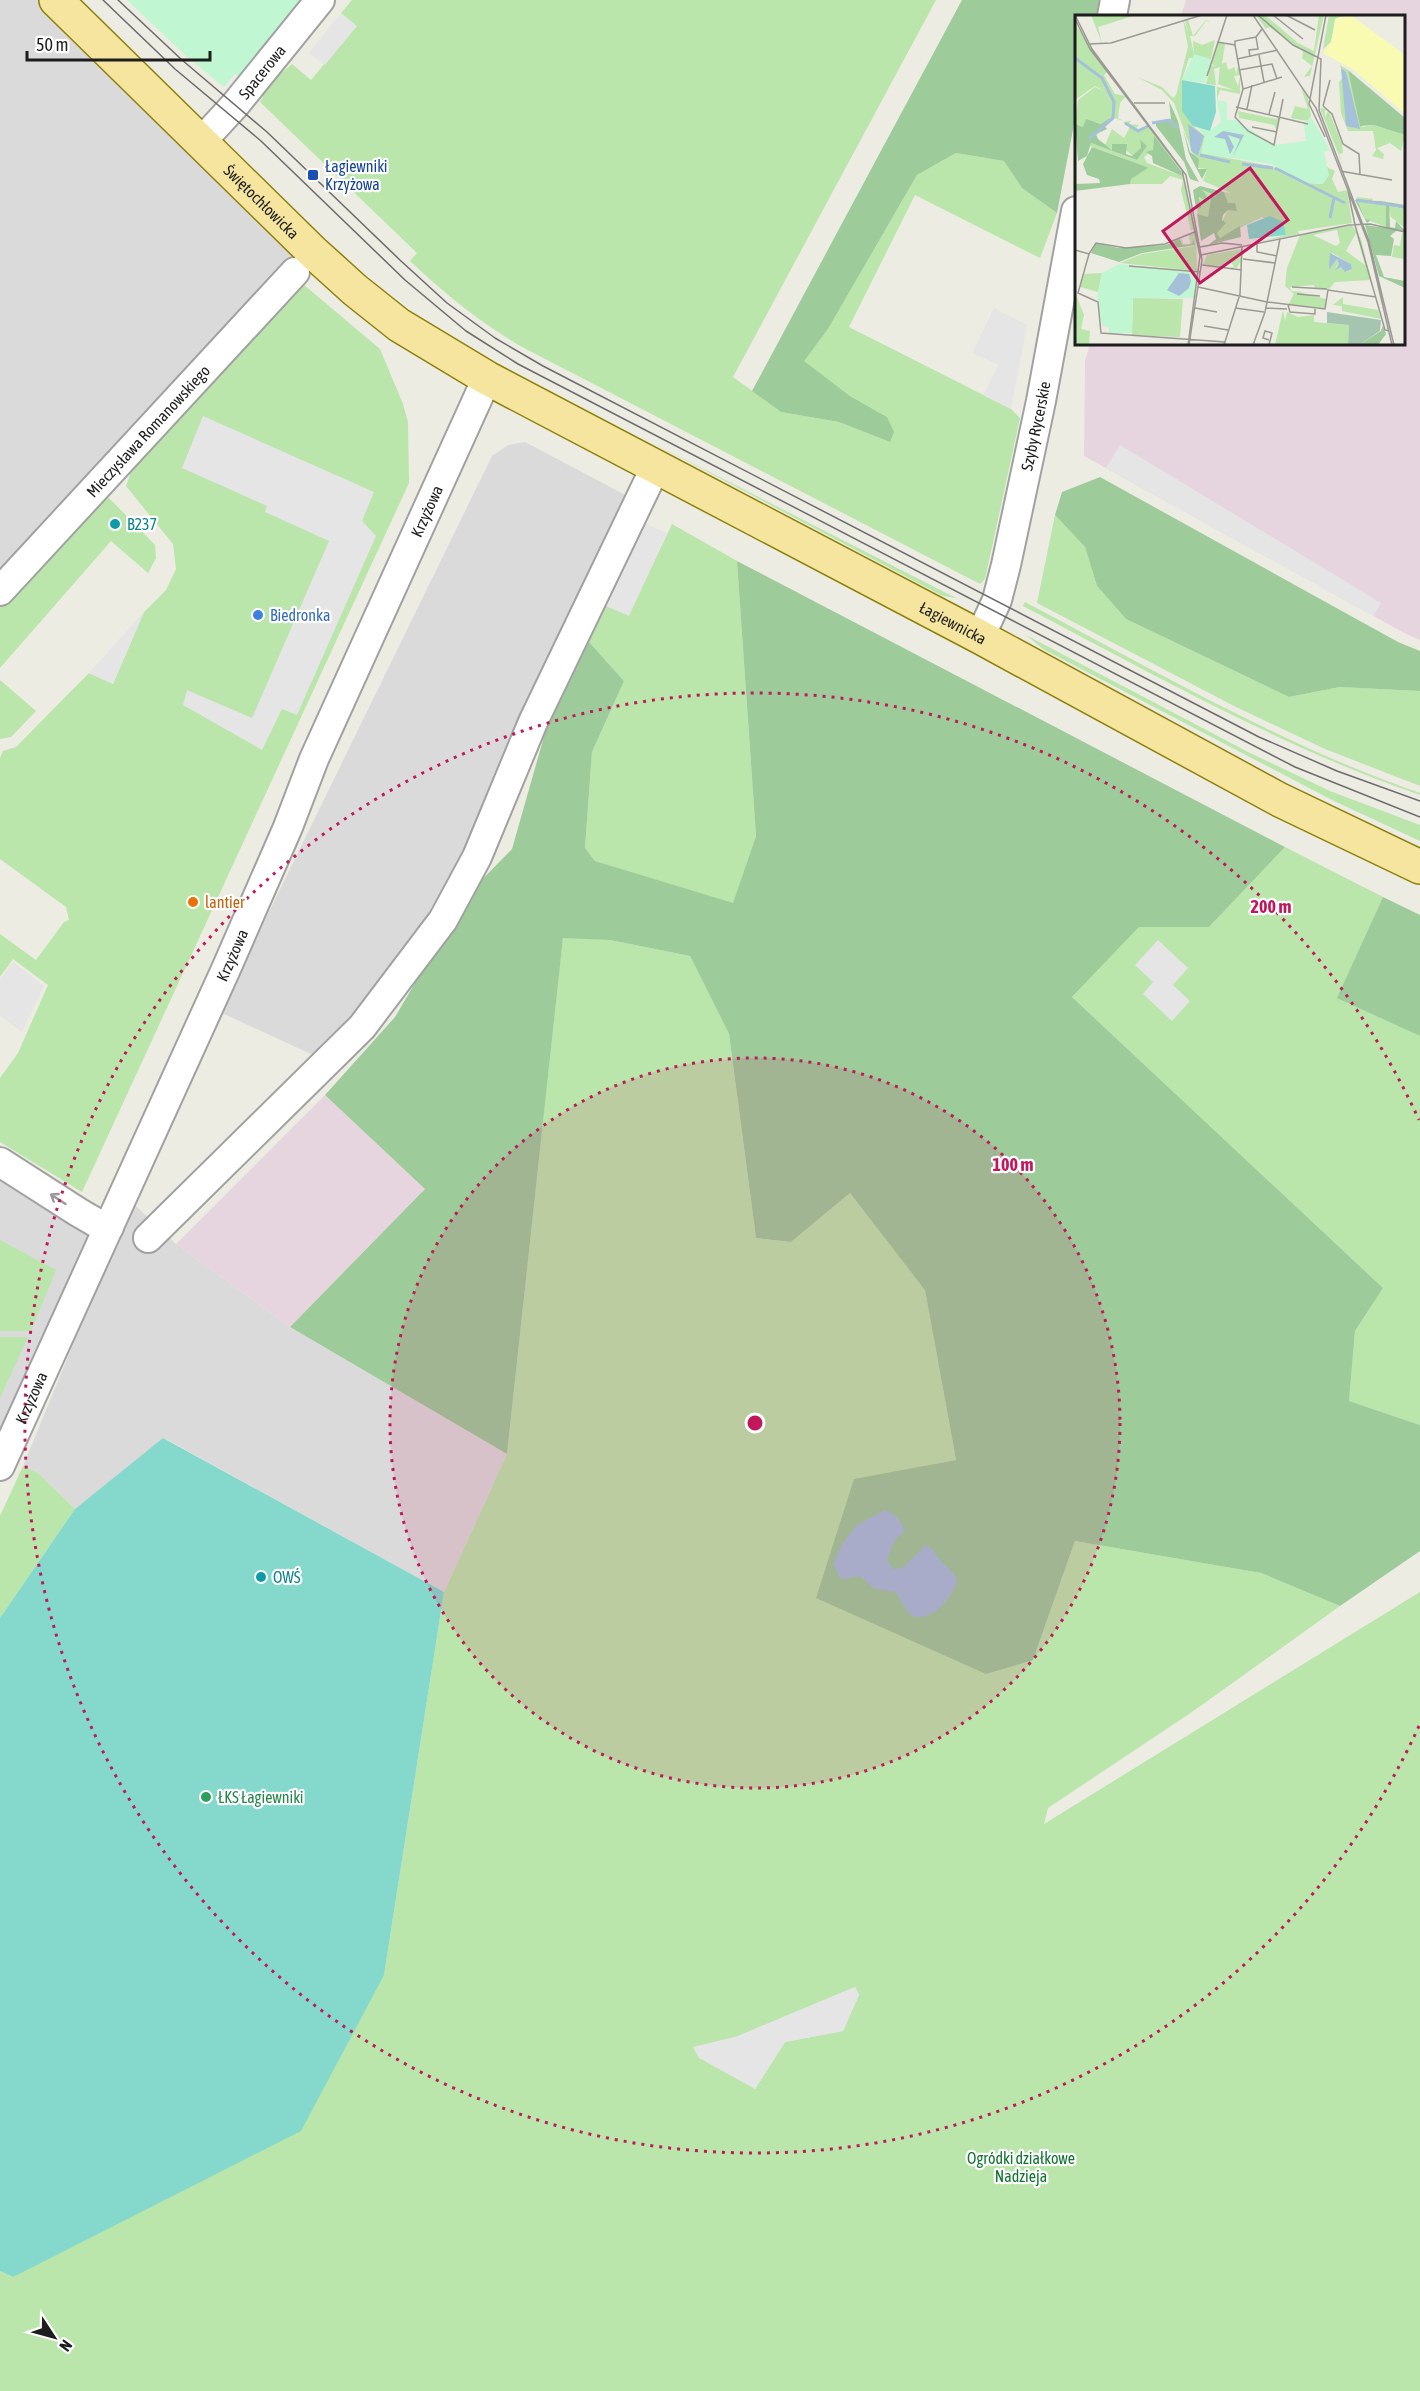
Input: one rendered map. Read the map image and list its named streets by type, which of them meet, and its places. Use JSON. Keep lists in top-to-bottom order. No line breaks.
{"streets":{"main road":["Świętochłowicka","Łagiewnicka"],"street":["Spacerowa","Szyby Rycerskie","Mieczysława Romanowskiego","Krzyżowa"]},"crossings":[["Spacerowa","Świętochłowicka"],["Świętochłowicka","Krzyżowa"],["Świętochłowicka","Łagiewnicka"],["Szyby Rycerskie","Łagiewnicka"],["Krzyżowa","Łagiewnicka"]],"parks":["Ogródki działkowe Nadzieja"],"places":{"transit":["Łagiewniki Krzyżowa"],"other":["B237","Biedronka","lantier","OWŚ","ŁKS Łagiewniki"]},"scale_bar":"50 m","north":"bottom right","rings":["200 m","100 m"]}
